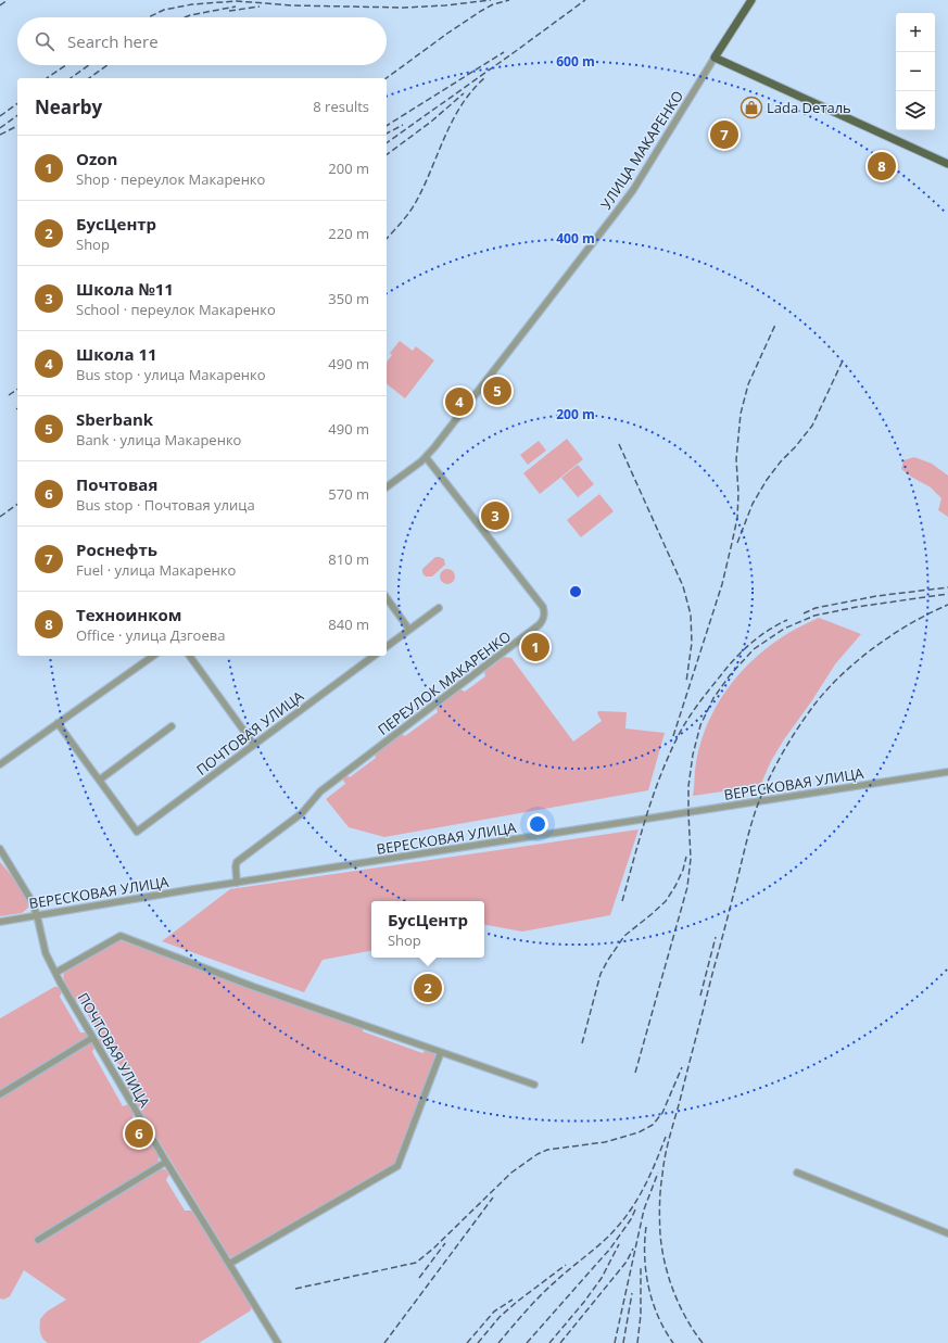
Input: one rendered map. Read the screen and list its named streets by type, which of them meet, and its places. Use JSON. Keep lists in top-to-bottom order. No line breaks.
{"streets":{"street":["УЛИЦА МАКАРЕНКО","ПЕРЕУЛОК МАКАРЕНКО","ПОЧТОВАЯ УЛИЦА","ВЕРЕСКОВАЯ УЛИЦА"]},"crossings":[["УЛИЦА МАКАРЕНКО","ПЕРЕУЛОК МАКАРЕНКО"],["ПЕРЕУЛОК МАКАРЕНКО","ВЕРЕСКОВАЯ УЛИЦА"],["ПОЧТОВАЯ УЛИЦА","ВЕРЕСКОВАЯ УЛИЦА"]],"places":{"shop":["Lada Dеталь"]},"page":{"map_buttons":["+","−"],"search":"Search here","heading":["Nearby","8 results"],"pins":["7","8","5","4","3","1","2","6"],"list":[{"mark":"1","name":"Ozon","note":"Shop · переулок Макаренко","value":"200 m"},{"mark":"2","name":"БусЦентр","note":"Shop","value":"220 m"},{"mark":"3","name":"Школа №11","note":"School · переулок Макаренко","value":"350 m"},{"mark":"4","name":"Школа 11","note":"Bus stop · улица Макаренко","value":"490 m"},{"mark":"5","name":"Sberbank","note":"Bank · улица Макаренко","value":"490 m"},{"mark":"6","name":"Почтовая","note":"Bus stop · Почтовая улица","value":"570 m"},{"mark":"7","name":"Роснефть","note":"Fuel · улица Макаренко","value":"810 m"},{"mark":"8","name":"Техноинком","note":"Office · улица Дзгоева","value":"840 m"}],"popup":["БусЦентр","Shop"]},"rings":["600 m","400 m","200 m"]}
